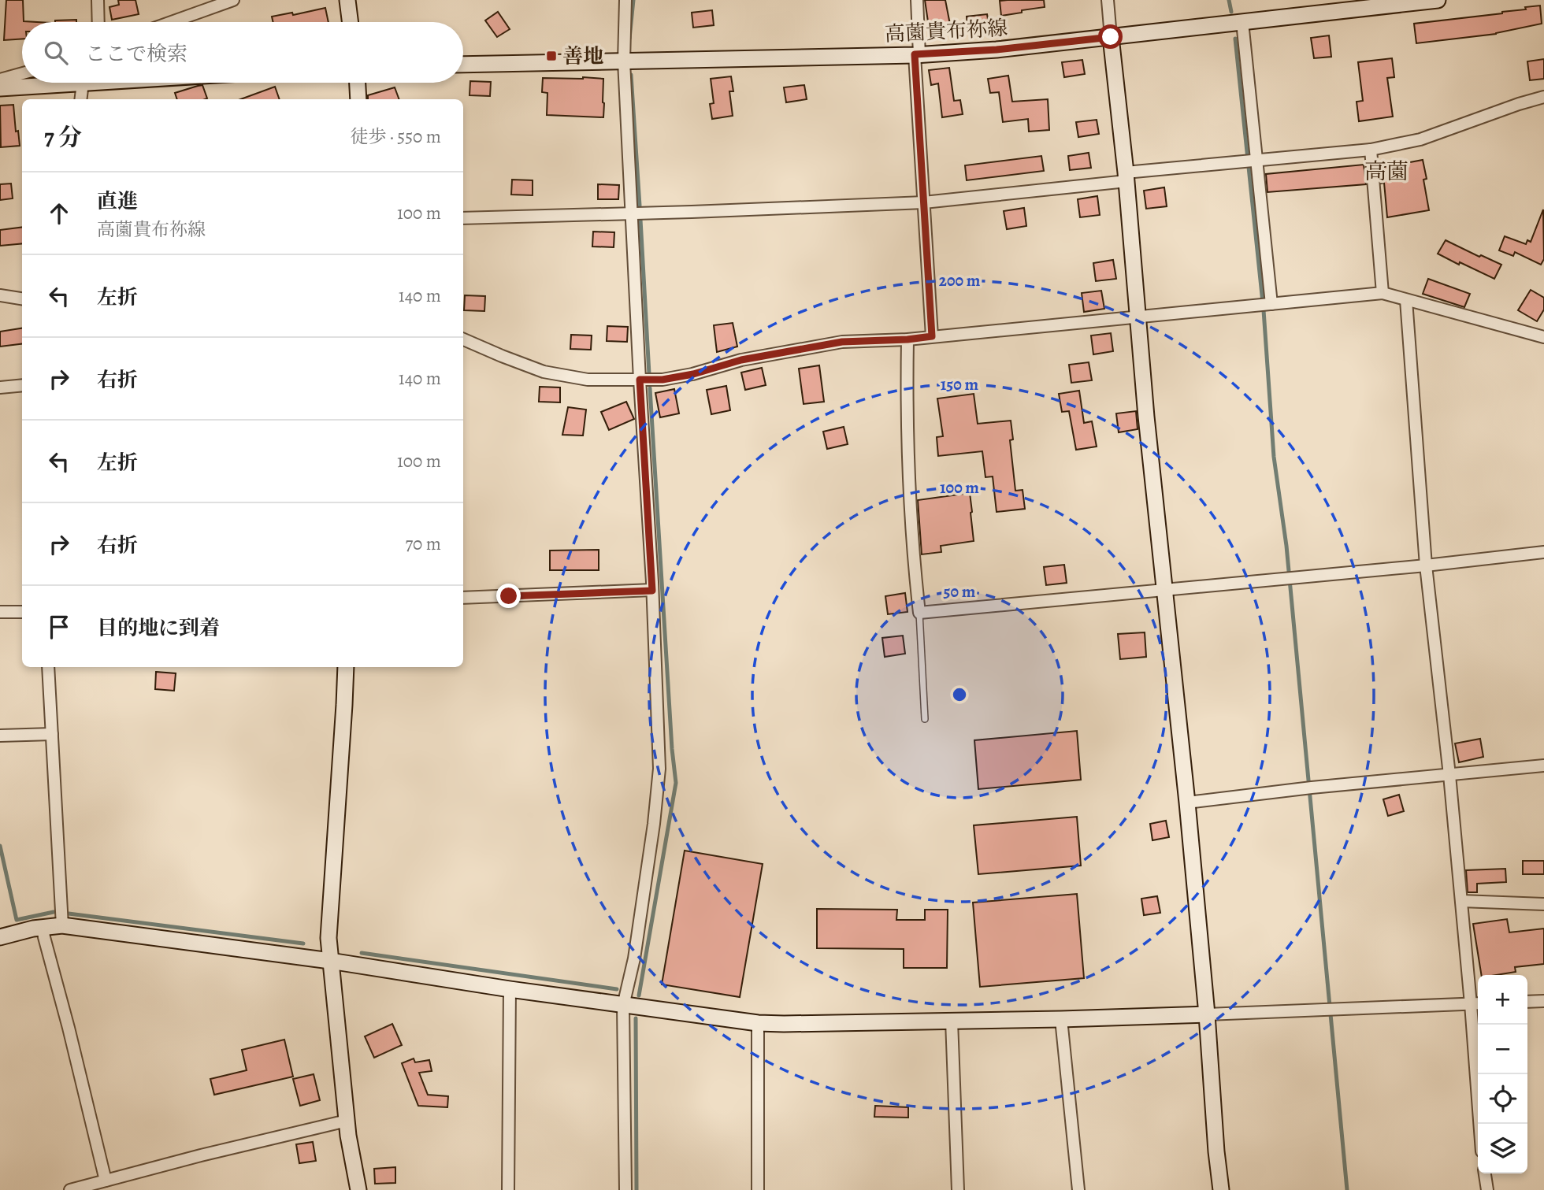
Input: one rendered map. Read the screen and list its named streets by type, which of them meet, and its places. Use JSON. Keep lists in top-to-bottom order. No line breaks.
{"streets":{"street":["高薗貴布祢線"]},"districts":["高薗"],"places":{"transit":["善地"]},"page":{"search":"ここで検索","heading":["7 分","徒歩 · 550 m"],"list":[["直進","高薗貴布祢線","100 m"],["左折","140 m"],["右折","140 m"],["左折","100 m"],["右折","70 m"],"目的地に到着"],"map_buttons":["+","−"]},"rings":["200 m","150 m","100 m","50 m"]}
